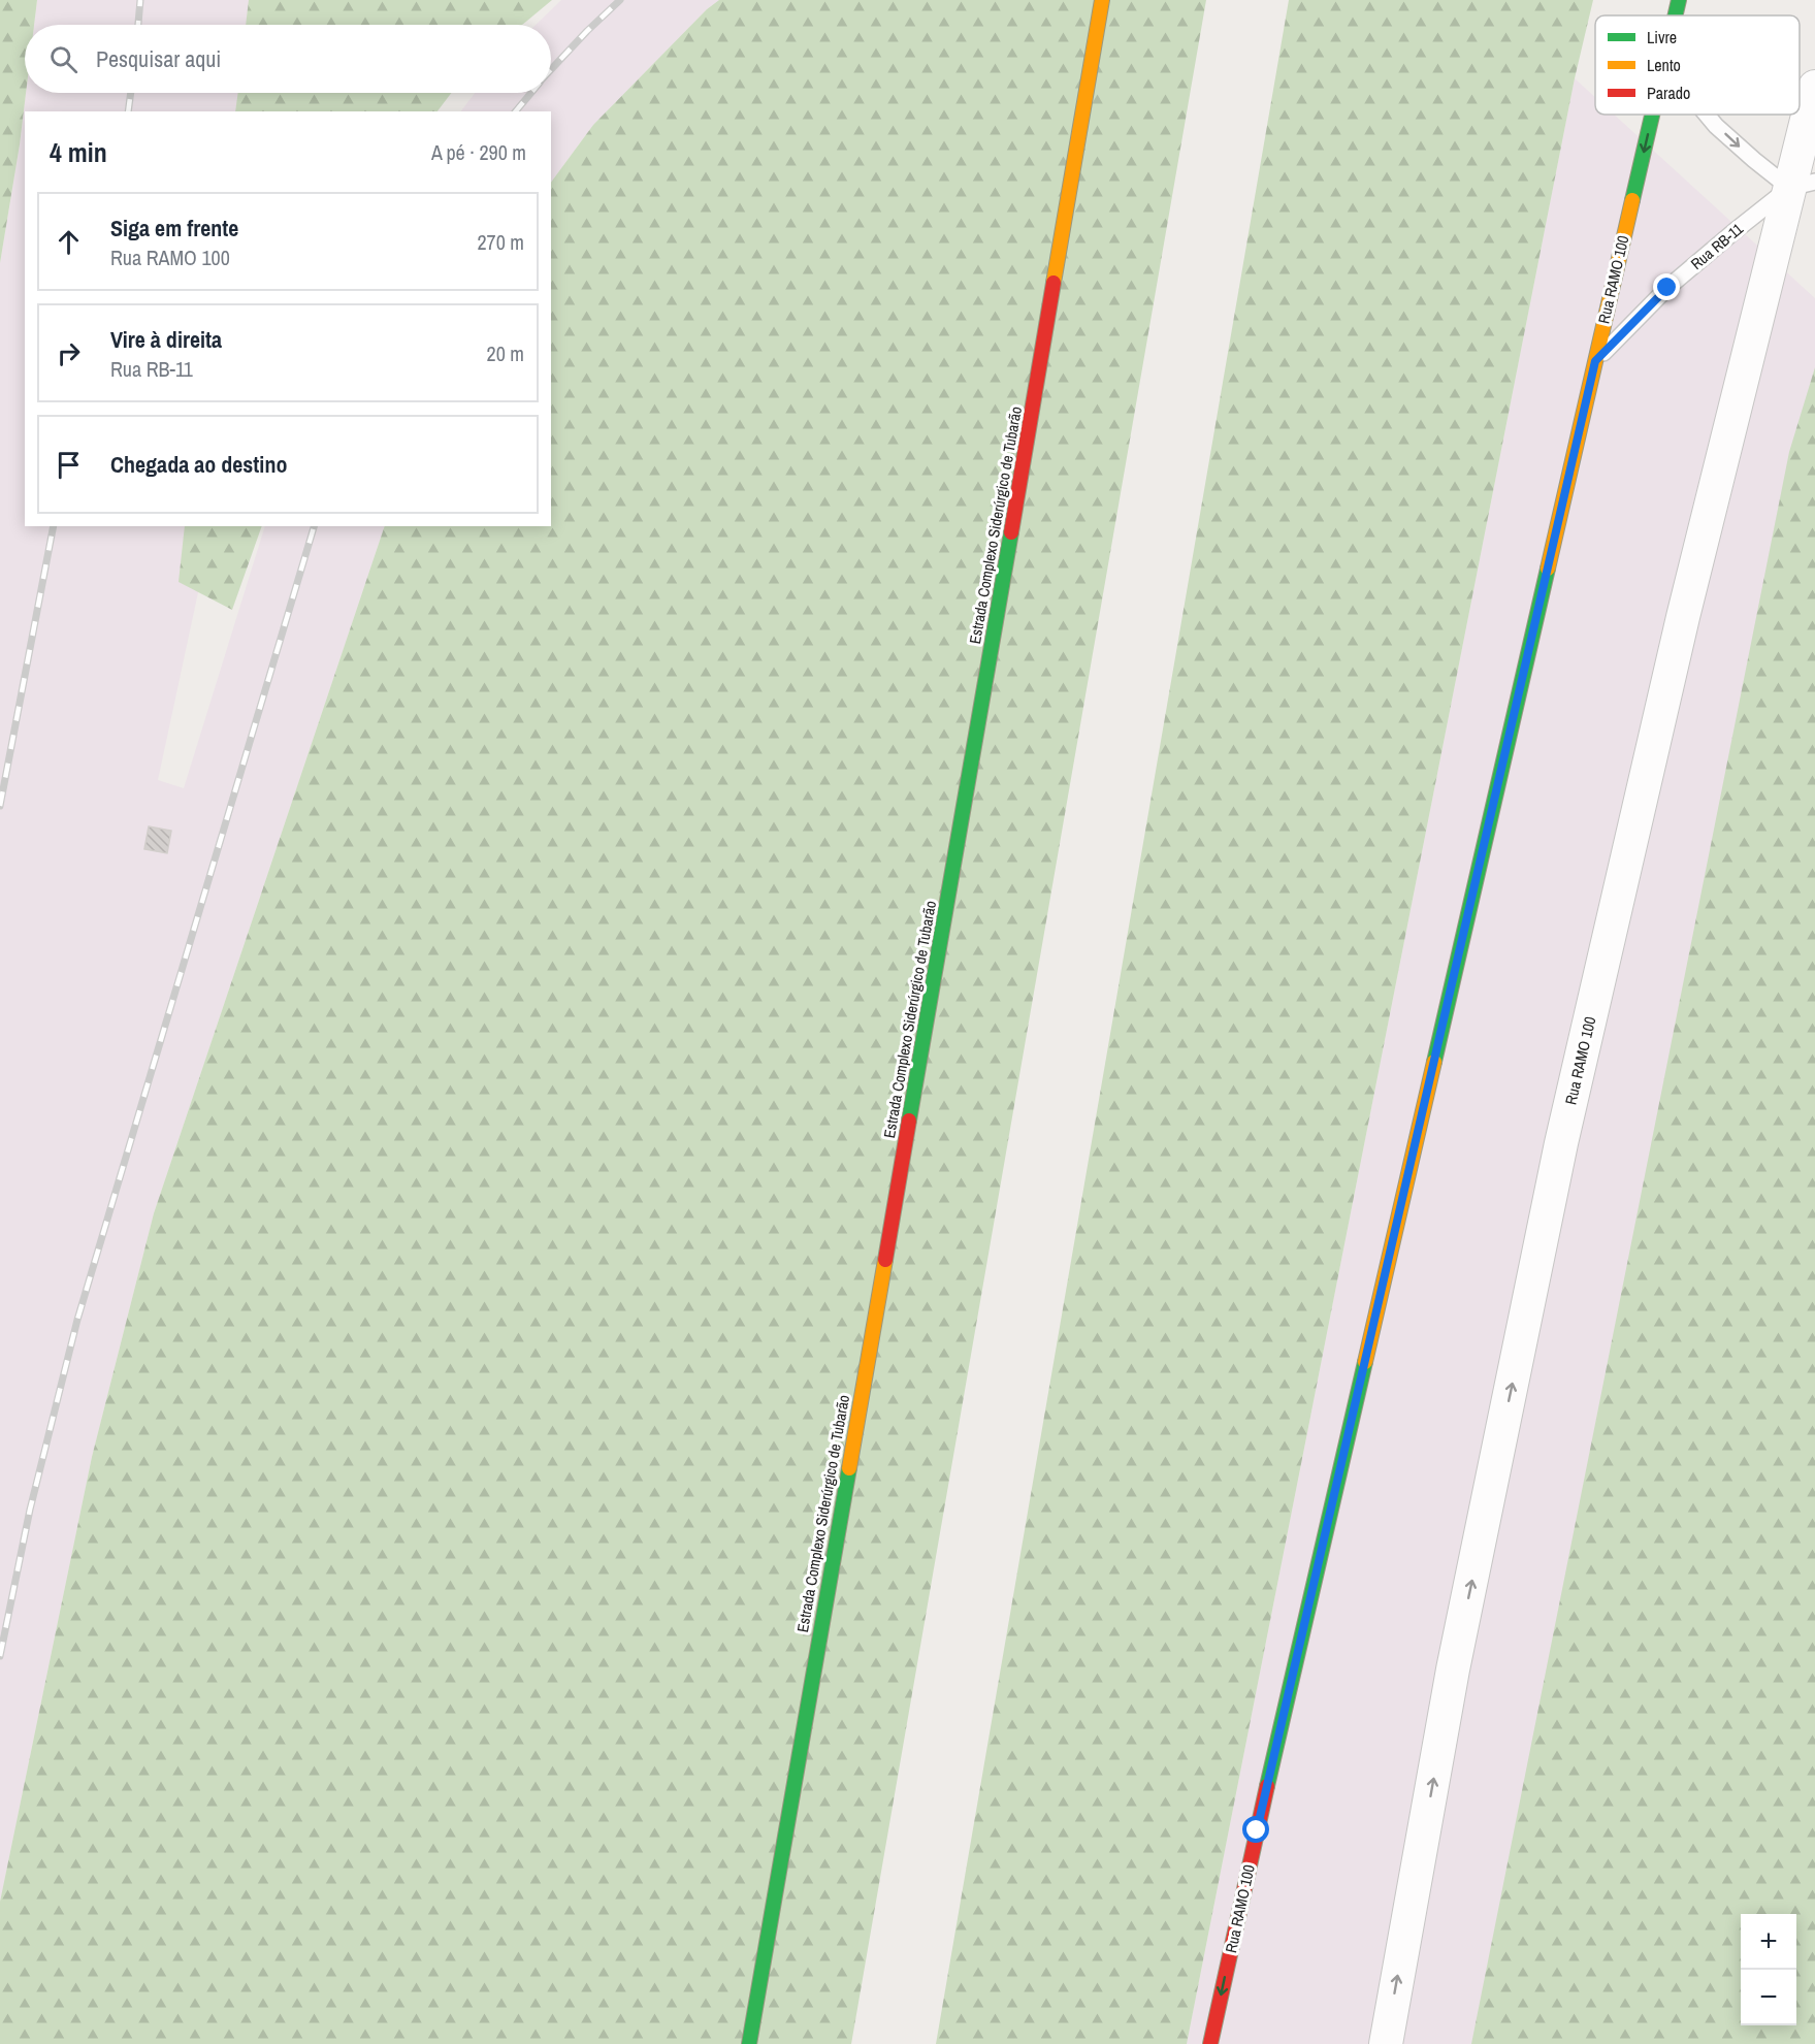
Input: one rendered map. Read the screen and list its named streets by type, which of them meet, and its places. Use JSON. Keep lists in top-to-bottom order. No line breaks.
{"streets":{"street":["Rua RAMO 100","Estrada Complexo Siderúrgico de Tubarão"],"lane":["Rua RB-11"]},"crossings":[["Rua RB-11","Rua RAMO 100"]],"legend":["Livre","Lento","Parado"],"page":{"search":"Pesquisar aqui","heading":["4 min","A pé · 290 m"],"list":[["Siga em frente","Rua RAMO 100","270 m"],["Vire à direita","Rua RB-11","20 m"],"Chegada ao destino"],"map_buttons":["+","−"]}}
